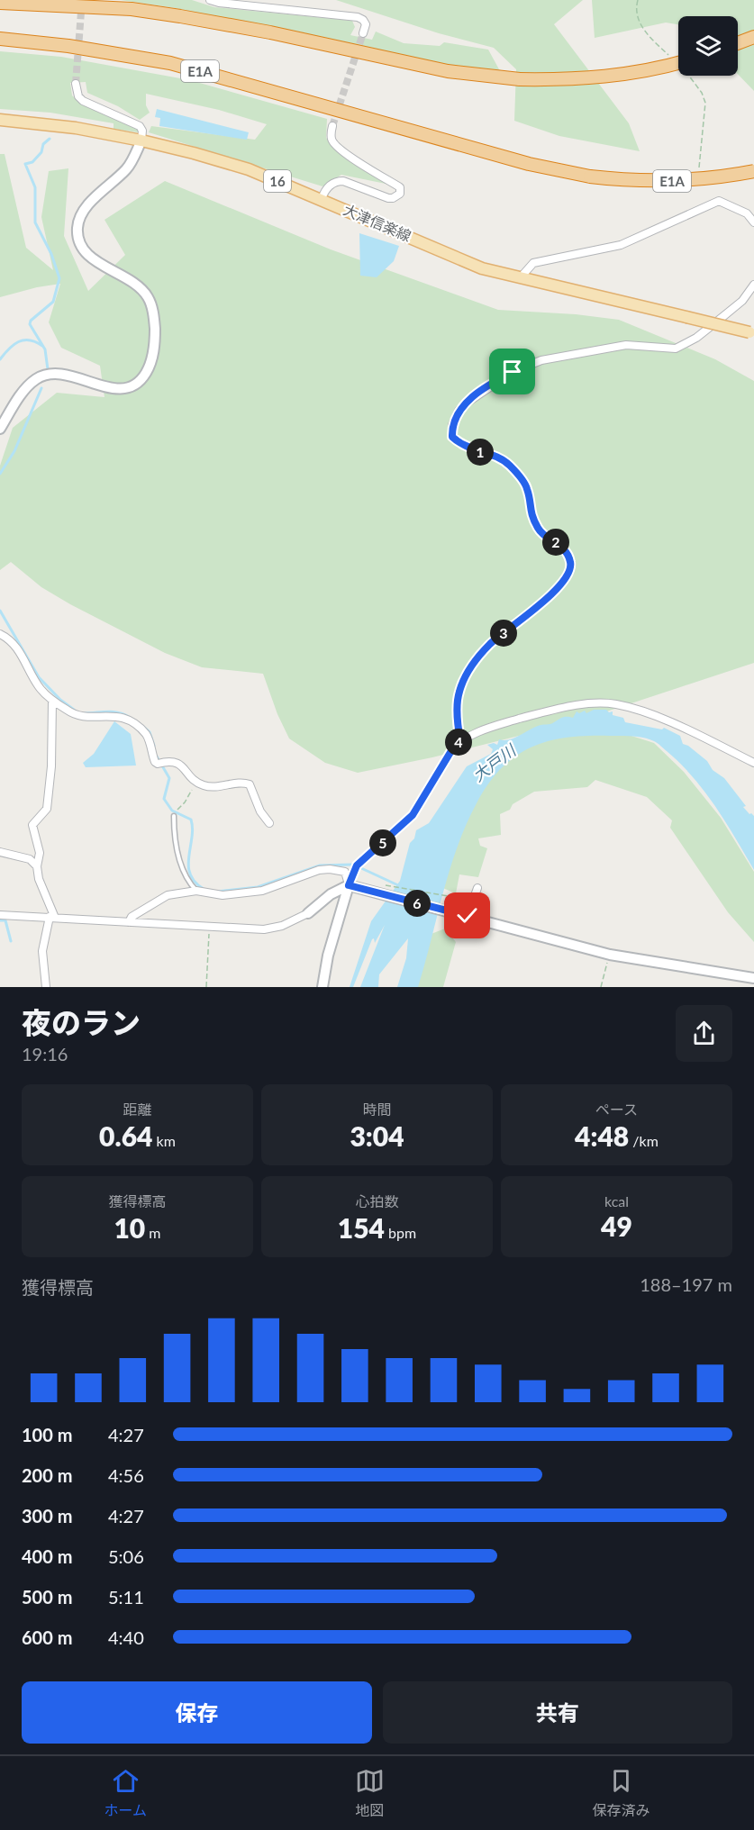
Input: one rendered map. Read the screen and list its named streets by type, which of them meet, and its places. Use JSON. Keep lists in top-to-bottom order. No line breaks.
{"streets":{"highway":["E1A"],"main road":["16","大津信楽線"]},"water":["大戸川"],"page":{"pins":["1","2","3","4","5","6"],"heading":["夜のラン","19:16"],"stats":[["距離","0.64 km"],["時間","3:04"],["ペース","4:48 /km"],["獲得標高","10 m"],["心拍数","154 bpm"],["kcal","49"]],"chart":["獲得標高","188–197 m"],"list":[{"name":"100 m","note":"4:27"},{"name":"200 m","note":"4:56"},{"name":"300 m","note":"4:27"},{"name":"400 m","note":"5:06"},{"name":"500 m","note":"5:11"},{"name":"600 m","note":"4:40"}],"buttons":["保存","共有"],"tabs":["ホーム","地図","保存済み"]}}
